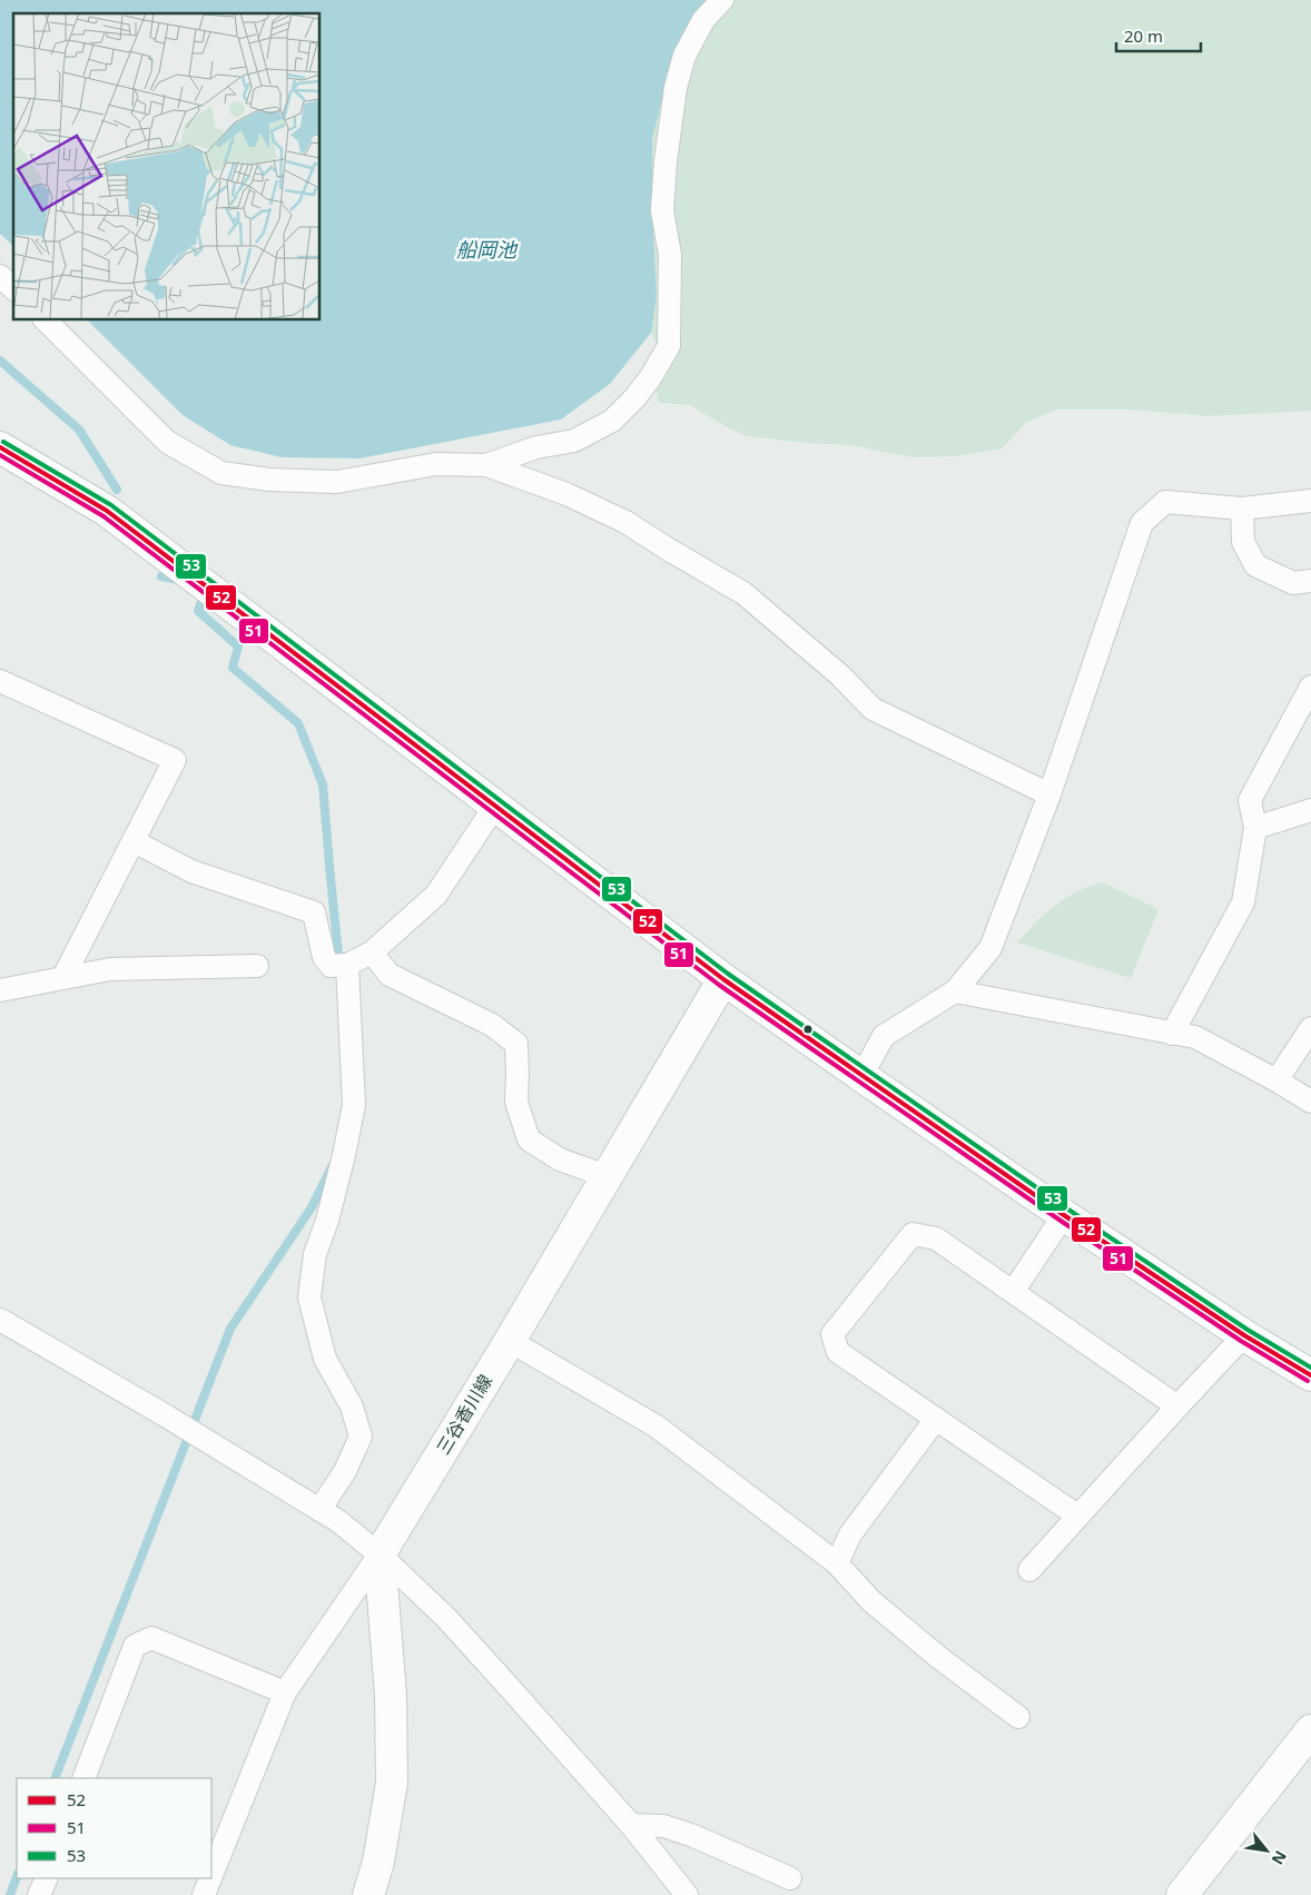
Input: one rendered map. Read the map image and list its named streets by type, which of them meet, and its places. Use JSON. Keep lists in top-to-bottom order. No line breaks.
{"streets":{"main road":["三谷香川線"]},"water":["船岡池"],"lines":["transit line 53","transit line 52","transit line 51"],"legend":["52","51","53"],"scale_bar":"20 m","north":"bottom right"}
